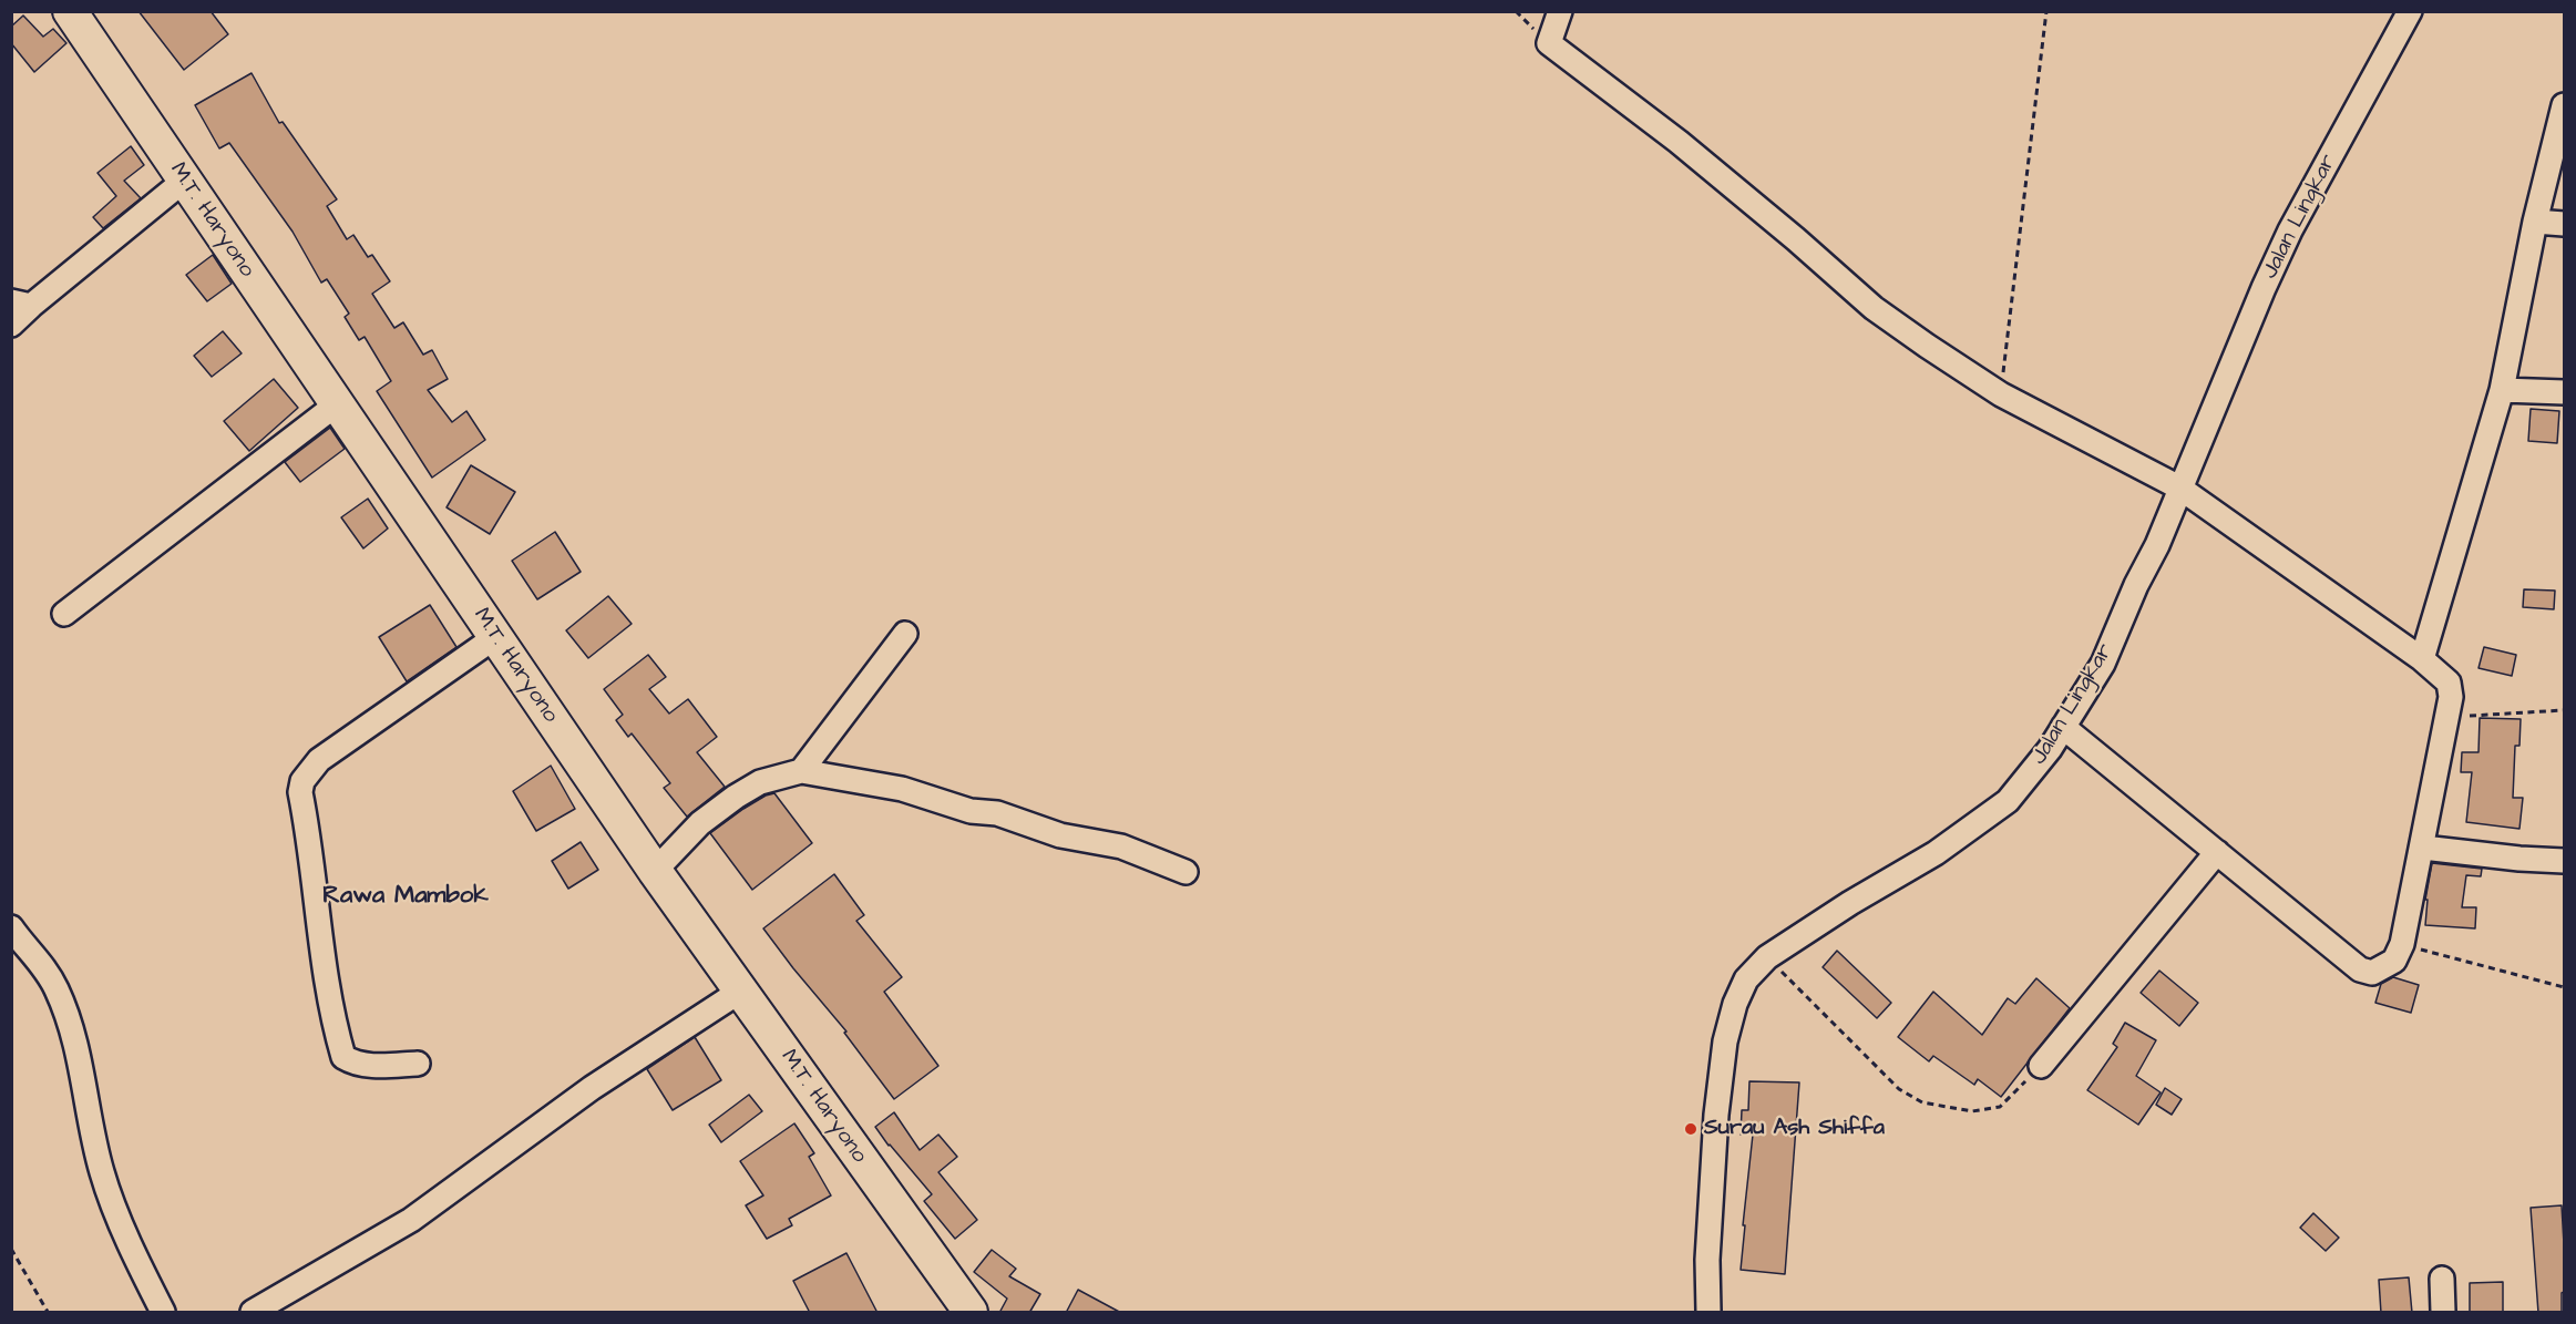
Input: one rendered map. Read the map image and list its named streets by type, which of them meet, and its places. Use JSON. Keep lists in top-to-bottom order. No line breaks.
{"streets":{"highway":["M.T. Haryono"],"street":["Jalan Lingkar"]},"districts":["Rawa Mambok"],"places":["Surau Ash Shiffa"]}
